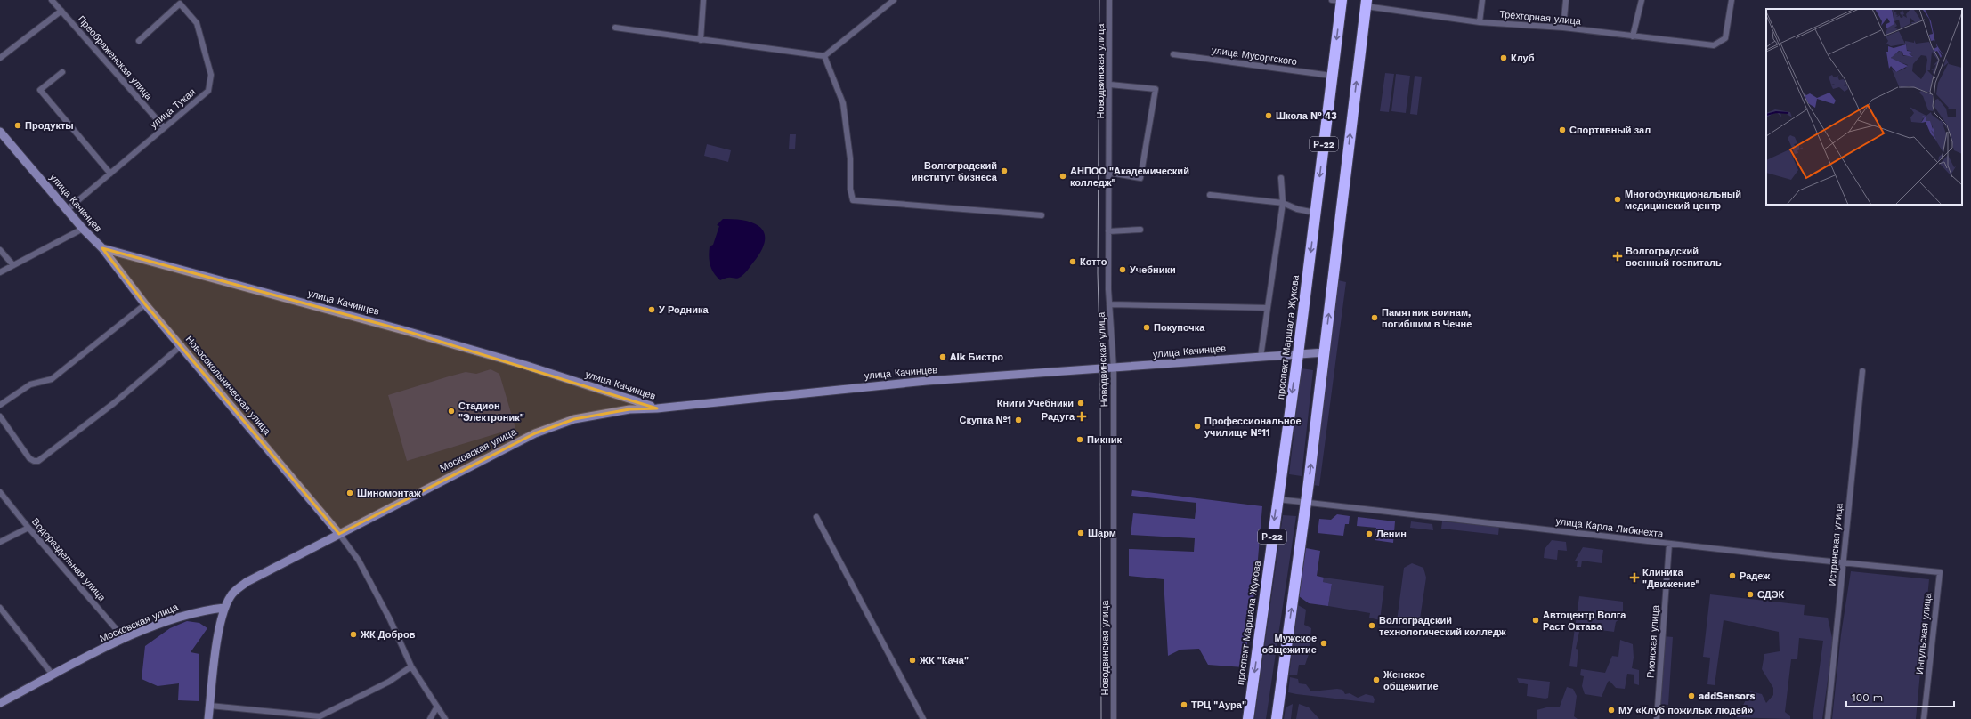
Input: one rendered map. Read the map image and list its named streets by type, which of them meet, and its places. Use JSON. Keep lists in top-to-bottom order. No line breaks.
{"streets":{"highway":["Р-22","проспект Маршала Жукова"],"main road":["улица Качинцев","Новосокольническая улица","Московская улица"],"street":["Трёхгорная улица","улица Мусоргского","Преображенская улица","Новодвинская улица","улица Тукая","улица Карла Либкнехта","Истринская улица","Водораздельная улица","Ингульская улица","Рионская улица"]},"crossings":[["Трёхгорная улица","Р-22"],["улица Мусоргского","проспект Маршала Жукова"],["Преображенская улица","улица Тукая"],["Новодвинская улица","улица Качинцев"],["улица Тукая","улица Качинцев"],["Р-22","улица Качинцев"],["Р-22","улица Карла Либкнехта"],["улица Качинцев","проспект Маршала Жукова"],["улица Качинцев","Новосокольническая улица"],["улица Качинцев","Московская улица"],["проспект Маршала Жукова","улица Карла Либкнехта"],["Новосокольническая улица","Московская улица"],["Московская улица","Водораздельная улица"],["улица Карла Либкнехта","Истринская улица"],["улица Карла Либкнехта","Ингульская улица"],["улица Карла Либкнехта","Рионская улица"]],"places":{"other":["Клуб","Школа № 43","Продукты","Спортивный зал","Волгоградский институт бизнеса","АНПОО \"Академический колледж\"","Многофункциональный медицинский центр","Котто","Учебники","У Родника","Памятник воинам, погибшим в Чечне","Покупочка","Aik Бистро","Книги Учебники","Стадион \"Электроник\"","Скупка №1","Профессиональное училище №11","Пикник","Шиномонтаж","Шарм","Ленин","Радеж","СДЭК","Автоцентр Волга Раст Октава","Волгоградский технологический колледж","ЖК Добров","Мужское общежитие","ЖК \"Кача\"","Женское общежитие","addSensors","ТРЦ \"Аура\"","МУ «Клуб пожилых людей»"],"health":["Волгоградский военный госпиталь","Радуга","Клиника \"Движение\""]},"scale_bar":"100 m"}
